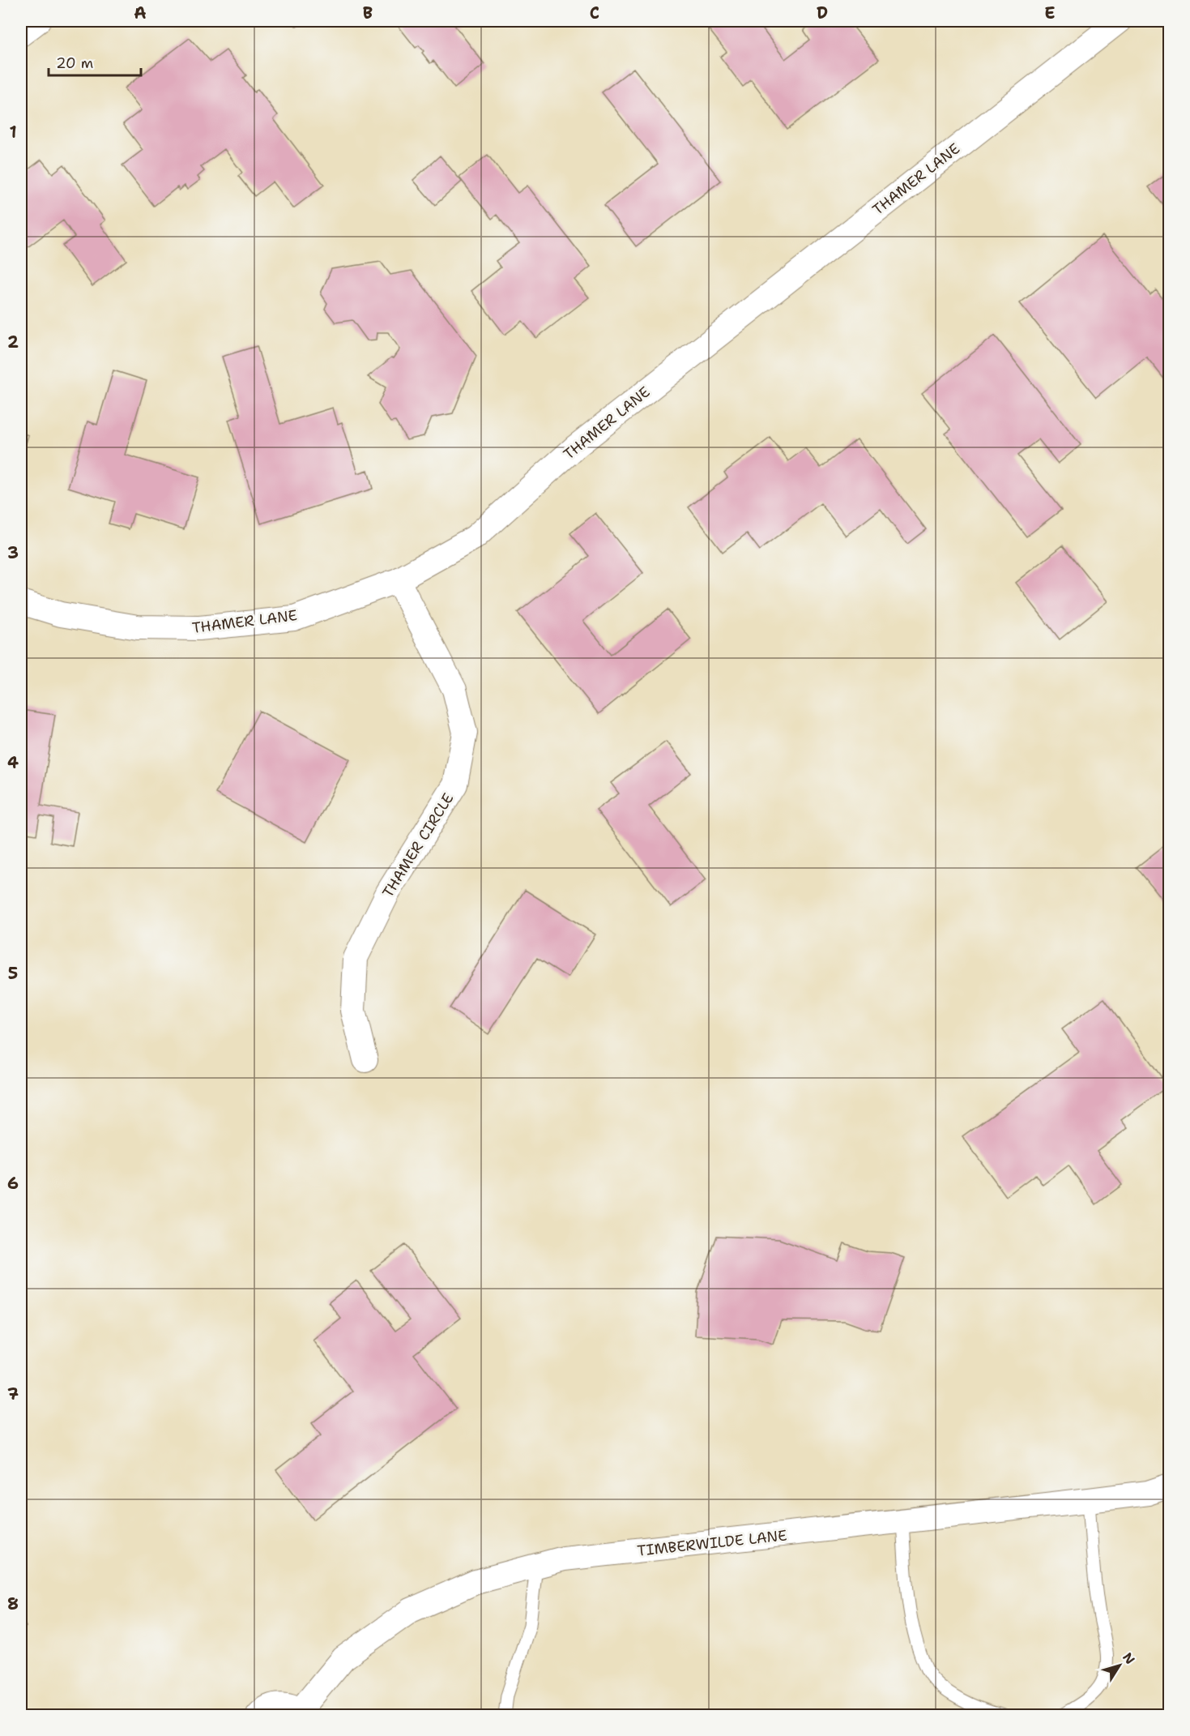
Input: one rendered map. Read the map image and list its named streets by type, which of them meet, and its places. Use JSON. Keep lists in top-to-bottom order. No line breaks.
{"streets":{"street":["THAMER LANE","THAMER CIRCLE","TIMBERWILDE LANE"]},"crossings":[["THAMER LANE","THAMER CIRCLE"]],"scale_bar":"20 m","north":"top right","grid":{"columns":["A","B","C","D","E"],"rows":["1","2","3","4","5","6","7","8"]}}
